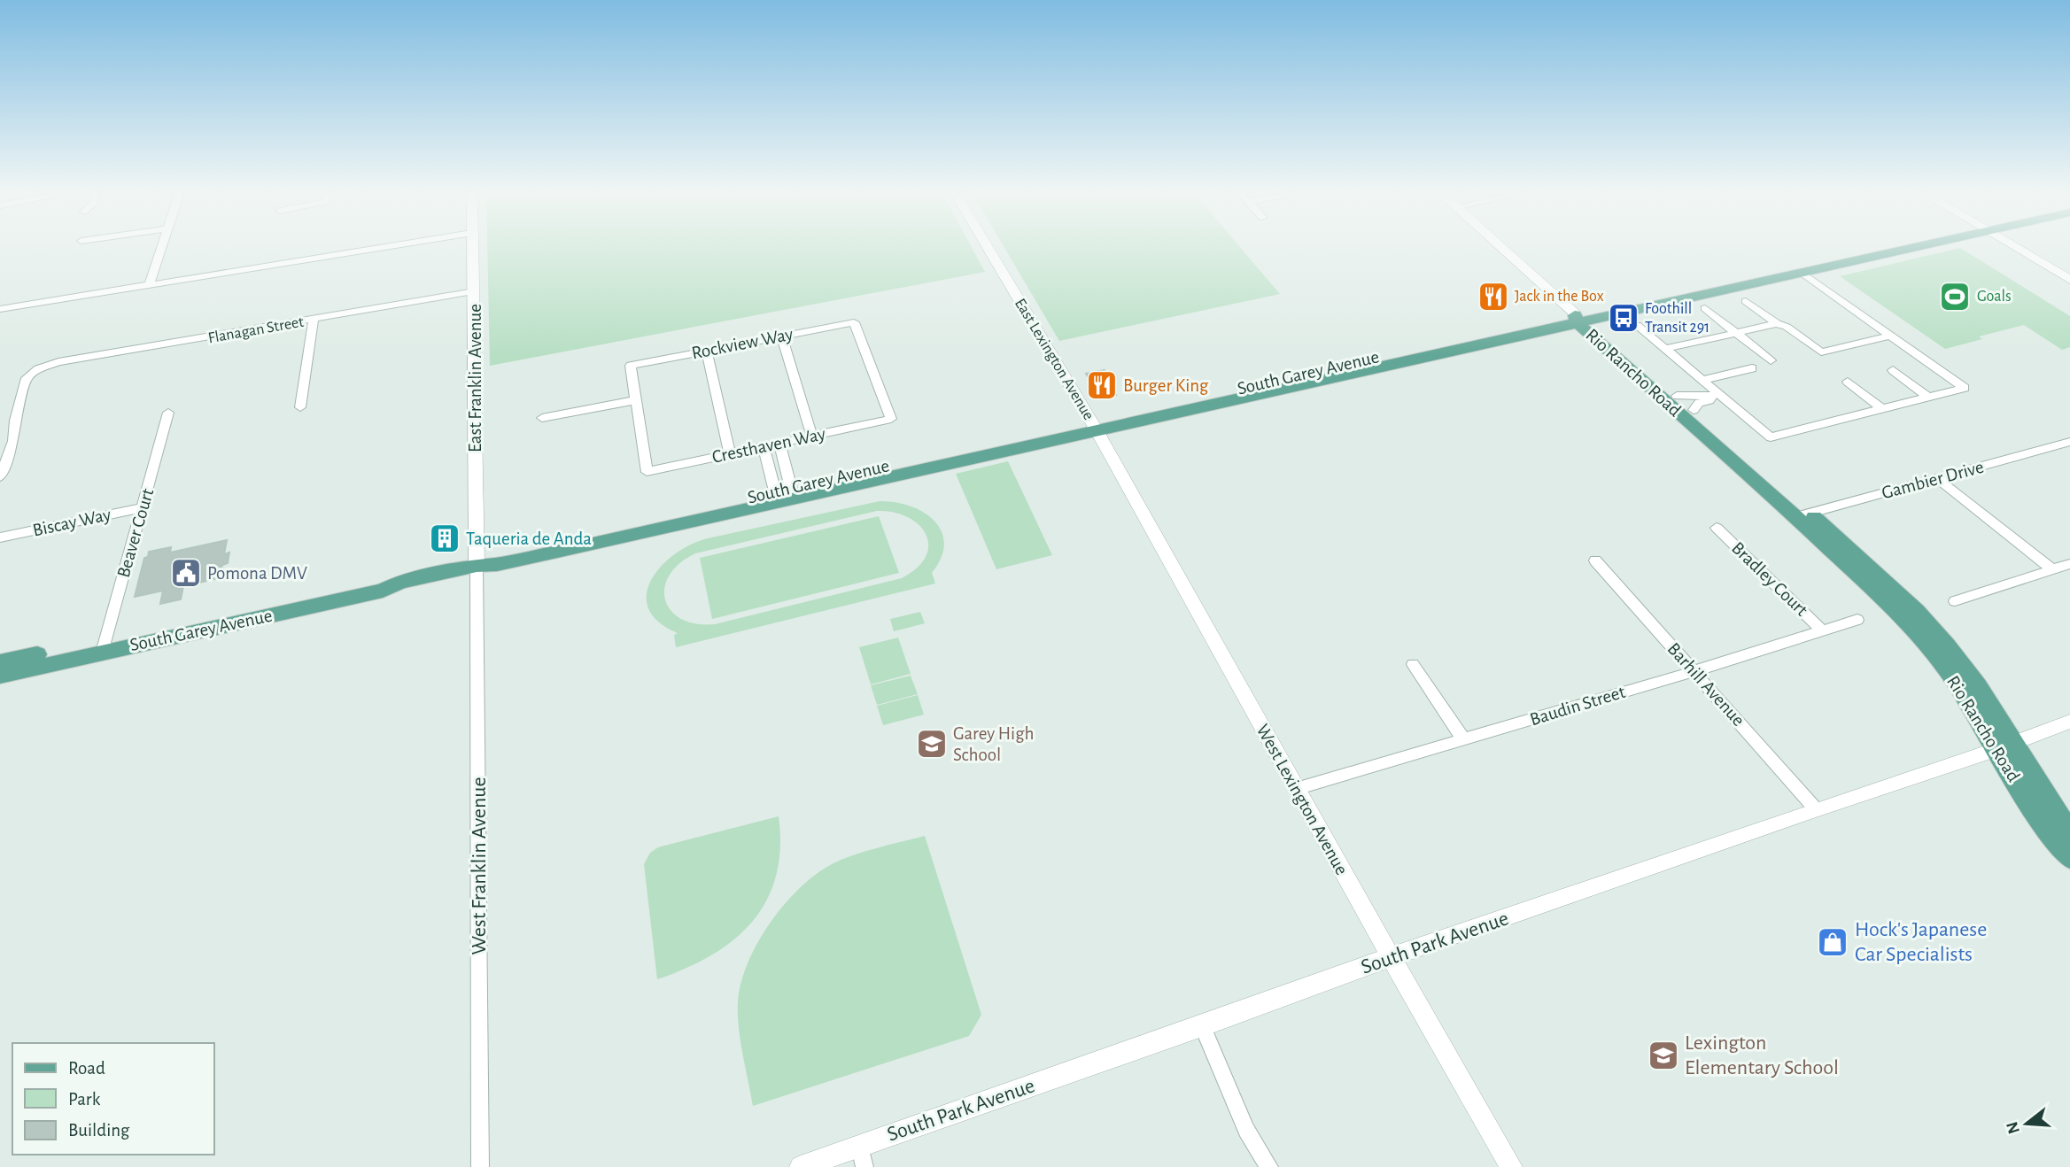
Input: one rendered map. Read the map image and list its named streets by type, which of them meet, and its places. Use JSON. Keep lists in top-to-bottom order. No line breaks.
{"streets":{"main road":["South Garey Avenue","Rio Rancho Road"],"street":["Flanagan Street","Rockview Way","East Lexington Avenue","East Franklin Avenue","Cresthaven Way","Gambier Drive","Biscay Way","Beaver Court","Bradley Court","Barhill Avenue","Baudin Street","West Lexington Avenue","West Franklin Avenue","South Park Avenue"]},"crossings":[["Flanagan Street","East Franklin Avenue"],["Rockview Way","Cresthaven Way"],["East Lexington Avenue","South Garey Avenue"],["East Lexington Avenue","West Lexington Avenue"],["South Garey Avenue","Rio Rancho Road"],["South Garey Avenue","East Franklin Avenue"],["South Garey Avenue","Beaver Court"],["South Garey Avenue","West Lexington Avenue"],["South Garey Avenue","West Franklin Avenue"],["Rio Rancho Road","Gambier Drive"],["Rio Rancho Road","South Park Avenue"],["East Franklin Avenue","West Franklin Avenue"],["Biscay Way","Beaver Court"],["Bradley Court","Baudin Street"],["Barhill Avenue","Baudin Street"],["Barhill Avenue","South Park Avenue"],["Baudin Street","West Lexington Avenue"],["West Lexington Avenue","South Park Avenue"]],"places":{"restaurant":["Jack in the Box","Burger King"],"sports":["Goals"],"bus stop":["Foothill Transit 291"],"building":["Taqueria de Anda"],"public building":["Pomona DMV"],"school or university":["Garey High School","Lexington Elementary School"],"shop":["Hock's Japanese Car Specialists"]},"legend":["Road","Park","Building"],"north":"left"}
